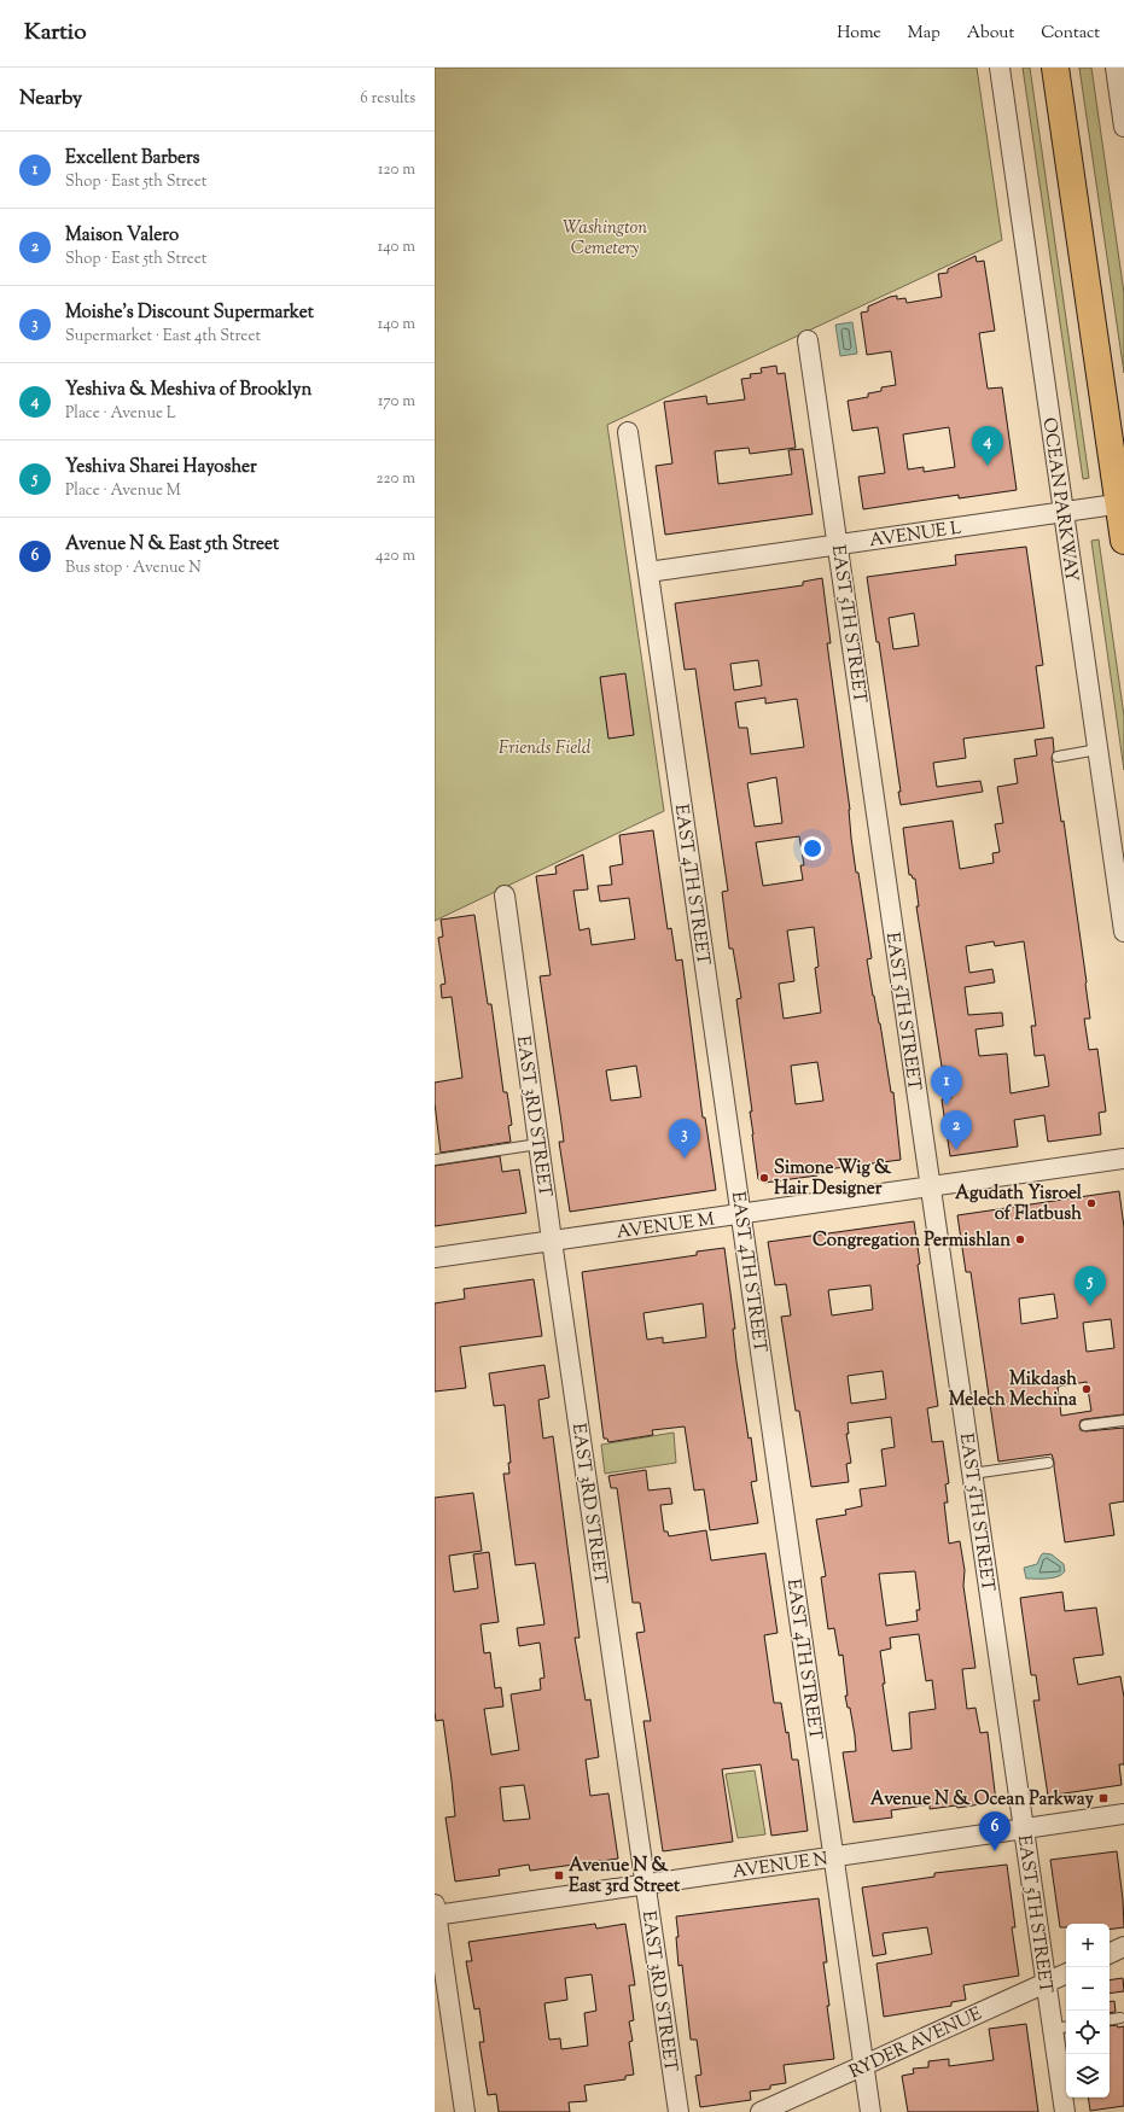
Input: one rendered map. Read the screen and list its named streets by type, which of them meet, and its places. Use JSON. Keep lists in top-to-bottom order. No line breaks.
{"streets":{"street":["OCEAN PARKWAY","AVENUE L","EAST 5TH STREET","EAST 4TH STREET","EAST 3RD STREET","AVENUE M","AVENUE N","RYDER AVENUE"]},"crossings":[["OCEAN PARKWAY","AVENUE L"],["AVENUE L","EAST 5TH STREET"],["AVENUE L","EAST 4TH STREET"],["EAST 5TH STREET","AVENUE M"],["EAST 5TH STREET","AVENUE N"],["EAST 5TH STREET","RYDER AVENUE"],["EAST 4TH STREET","AVENUE M"],["EAST 4TH STREET","AVENUE N"],["EAST 4TH STREET","RYDER AVENUE"],["EAST 3RD STREET","AVENUE M"],["EAST 3RD STREET","AVENUE N"]],"parks":["Washington Cemetery","Friends Field"],"places":{"other":["Simone Wig & Hair Designer","Agudath Yisroel of Flatbush","Congregation Permishlan","Mikdash Melech Mechina"],"transit":["Avenue N & Ocean Parkway","Avenue N & East 3rd Street"]},"page":{"header":"Kartio","nav":["Home","Map","About","Contact"],"heading":["Nearby","6 results"],"list":[{"mark":"1","name":"Excellent Barbers","note":"Shop · East 5th Street","value":"120 m"},{"mark":"2","name":"Maison Valero","note":"Shop · East 5th Street","value":"140 m"},{"mark":"3","name":"Moishe's Discount Supermarket","note":"Supermarket · East 4th Street","value":"140 m"},{"mark":"4","name":"Yeshiva & Meshiva of Brooklyn","note":"Place · Avenue L","value":"170 m"},{"mark":"5","name":"Yeshiva Sharei Hayosher","note":"Place · Avenue M","value":"220 m"},{"mark":"6","name":"Avenue N & East 5th Street","note":"Bus stop · Avenue N","value":"420 m"}],"pins":["4","1","2","3","5","6"],"map_buttons":["+","−"]}}
